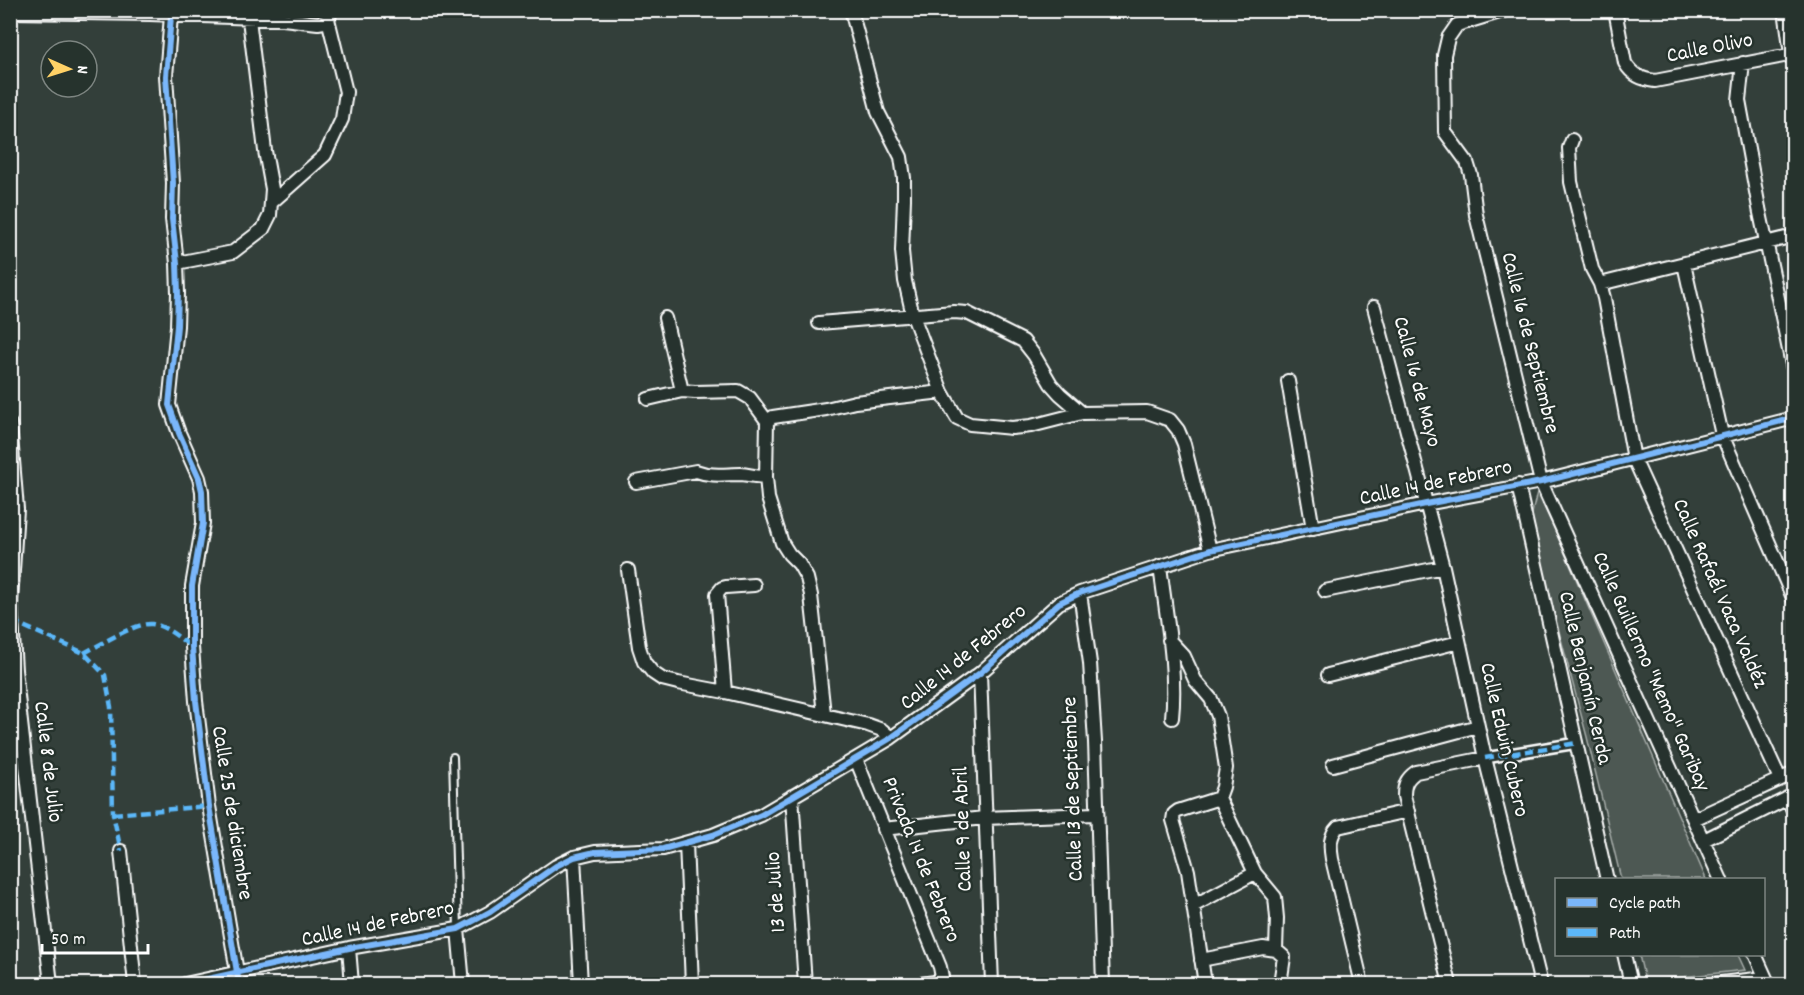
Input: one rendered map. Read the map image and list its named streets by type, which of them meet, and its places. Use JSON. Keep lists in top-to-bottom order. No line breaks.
{"streets":{"street":["Calle Olivo","Calle 16 de Septiembre","Calle 16 de Mayo","Calle 14 de Febrero","Calle Rafaél Vaca Valdéz","Calle Guillermo \"Memo\" Garibay","Calle Benjamín Cerda","Calle Edwin Cubero","Calle 8 de Julio","Calle 13 de Septiembre","Calle 25 de diciembre","Calle 9 de Abril","Privada 14 de Febrero","13 de Julio"]},"crossings":[["Calle 16 de Septiembre","Calle 14 de Febrero"],["Calle 16 de Septiembre","Calle Guillermo \"Memo\" Garibay"],["Calle 16 de Mayo","Calle 14 de Febrero"],["Calle 16 de Mayo","Calle Edwin Cubero"],["Calle 14 de Febrero","Calle Rafaél Vaca Valdéz"],["Calle 14 de Febrero","Calle Guillermo \"Memo\" Garibay"],["Calle 14 de Febrero","Calle Benjamín Cerda"],["Calle 14 de Febrero","Calle Edwin Cubero"],["Calle 14 de Febrero","Calle 13 de Septiembre"],["Calle 14 de Febrero","Calle 25 de diciembre"],["Calle 14 de Febrero","Calle 9 de Abril"],["Calle 14 de Febrero","Privada 14 de Febrero"],["Calle 14 de Febrero","13 de Julio"]],"legend":["Cycle path","Path"],"scale_bar":"50 m","north":"right"}
